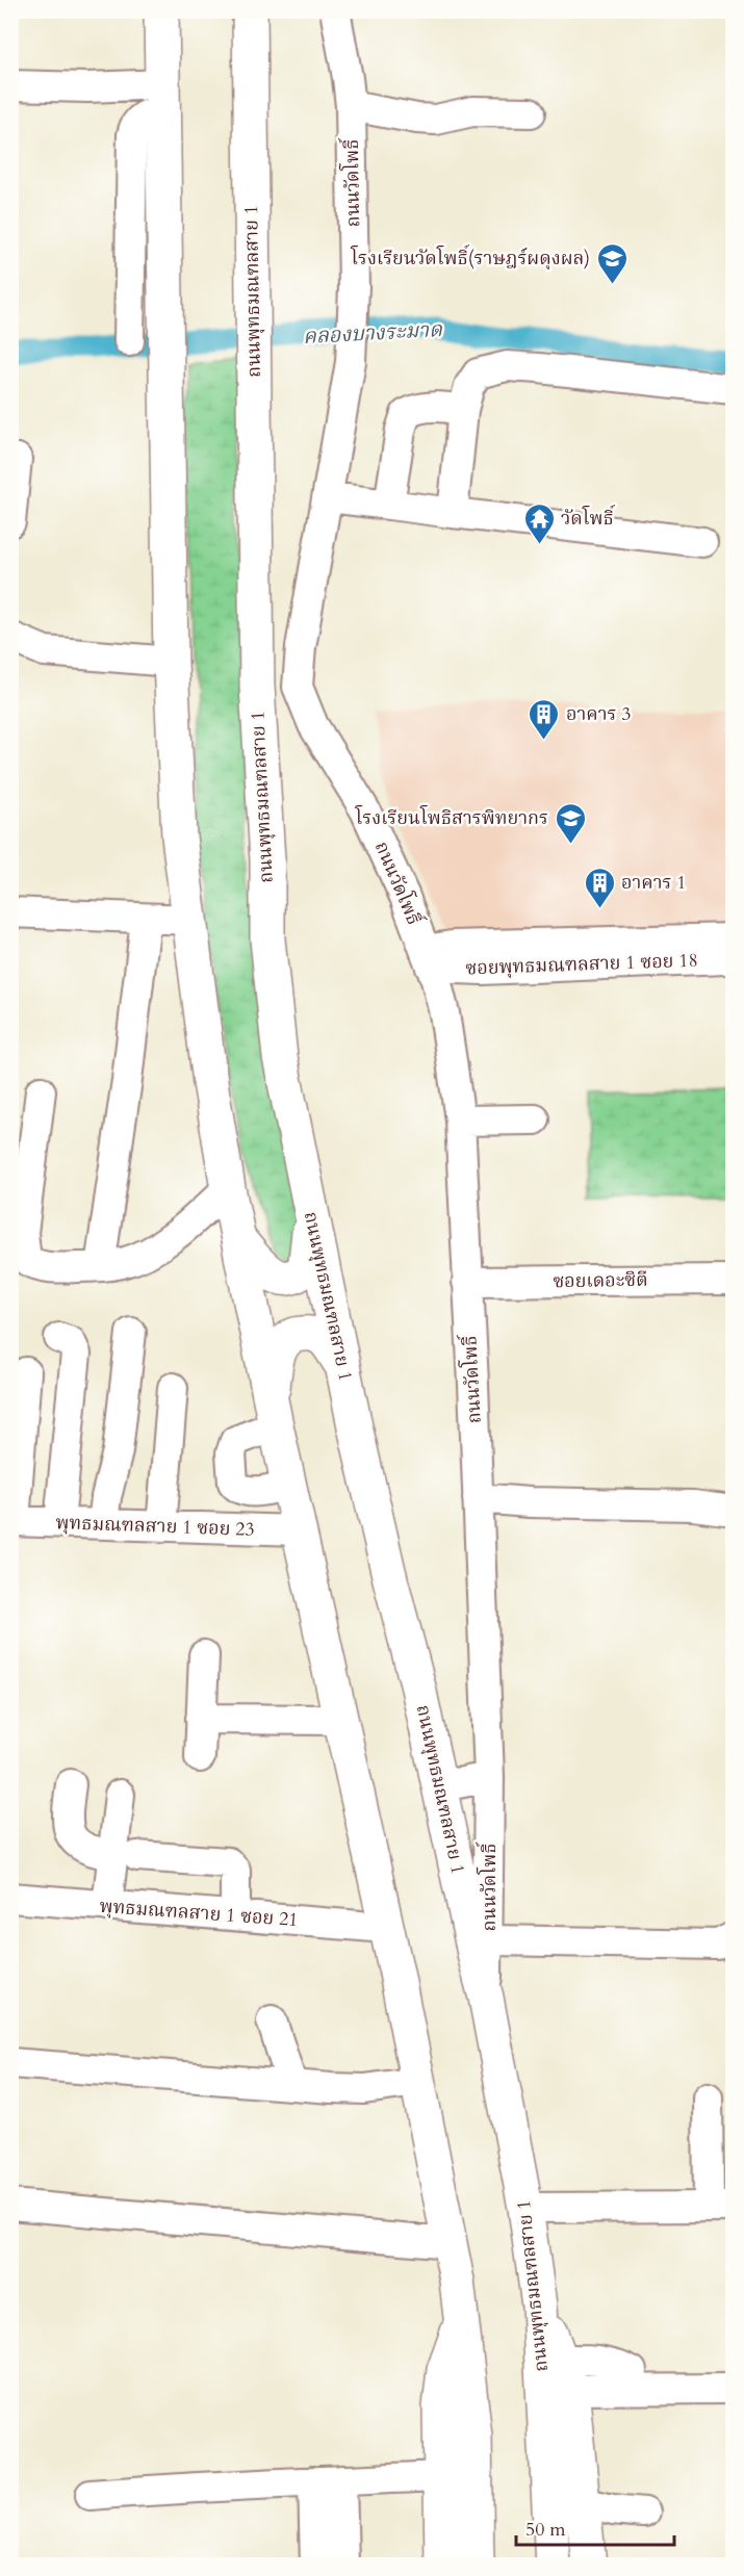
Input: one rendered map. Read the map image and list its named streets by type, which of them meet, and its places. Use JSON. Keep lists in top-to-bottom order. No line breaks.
{"streets":{"main road":["ถนนพุทธมณฑลสาย 1"],"street":["ถนนวัดโพธิ์","ซอยพุทธมณฑลสาย 1 ซอย 18","ซอยเดอะซิตี","พุทธมณฑลสาย 1 ซอย 23","พุทธมณฑลสาย 1 ซอย 21"]},"crossings":[["ถนนวัดโพธิ์","ถนนพุทธมณฑลสาย 1"],["ถนนวัดโพธิ์","ซอยพุทธมณฑลสาย 1 ซอย 18"],["ถนนวัดโพธิ์","ซอยเดอะซิตี"]],"water":["คลองบางระมาด"],"places":{"school or university":["โรงเรียนวัดโพธิ์(ราษฎร์ผดุงผล)","โรงเรียนโพธิสารพิทยากร"],"temple":["วัดโพธิ์"],"building":["อาคาร 3","อาคาร 1"]},"scale_bar":"50 m"}
